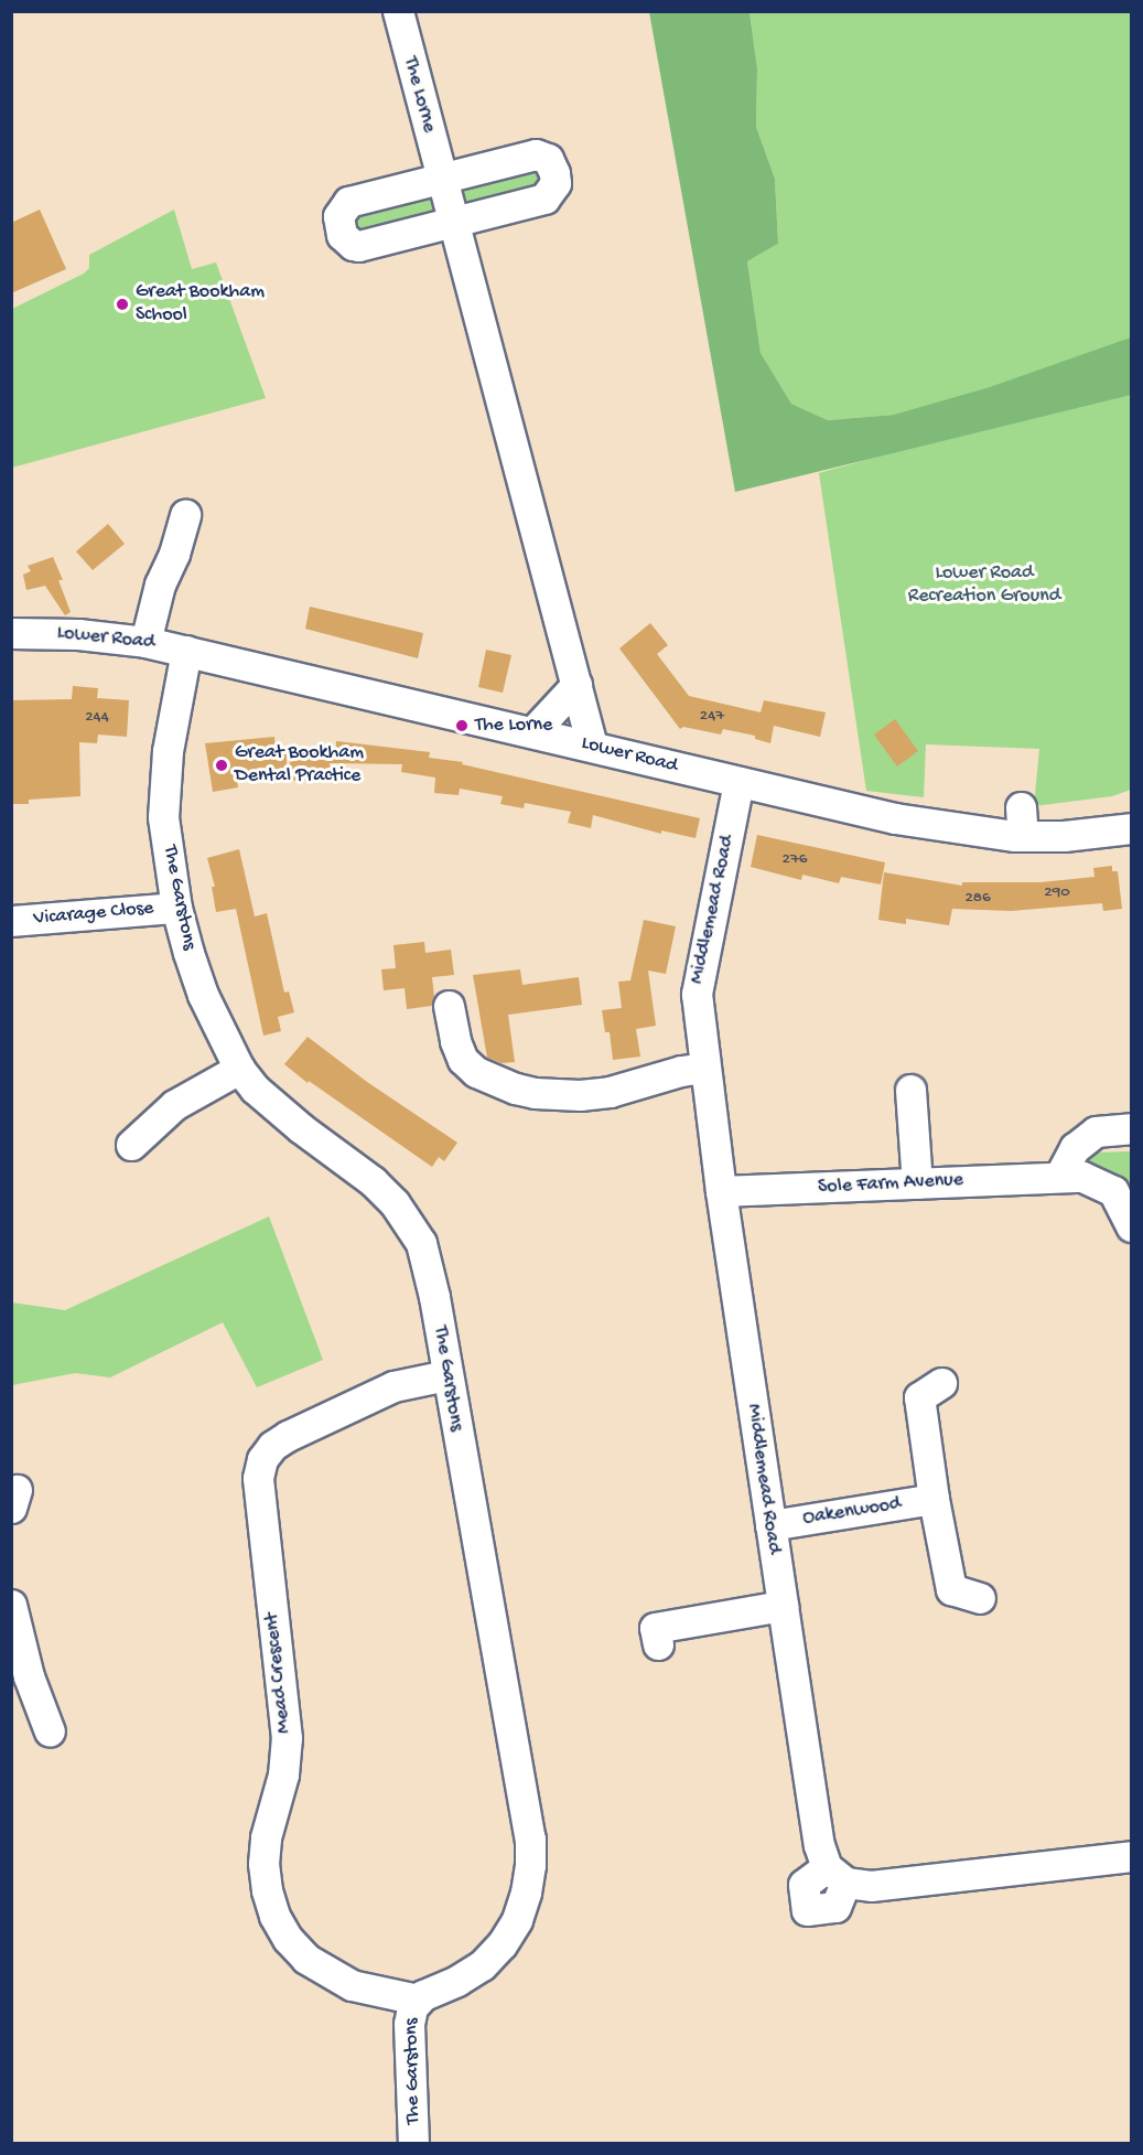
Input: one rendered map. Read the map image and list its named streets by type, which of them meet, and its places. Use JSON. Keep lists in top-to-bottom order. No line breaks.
{"streets":{"street":["The Lorne","Lower Road","The Garstons","Middlemead Road","Vicarage Close","Sole Farm Avenue","Oakenwood","Mead Crescent"]},"crossings":[["The Lorne","Lower Road"],["Lower Road","The Garstons"],["Lower Road","Middlemead Road"],["The Garstons","Vicarage Close"],["The Garstons","Mead Crescent"],["Middlemead Road","Sole Farm Avenue"],["Middlemead Road","Oakenwood"]],"parks":["Lower Road Recreation Ground"],"places":["Great Bookham School","The Lorne","Great Bookham Dental Practice"],"house_numbers":["247","244","276","290","286"]}
